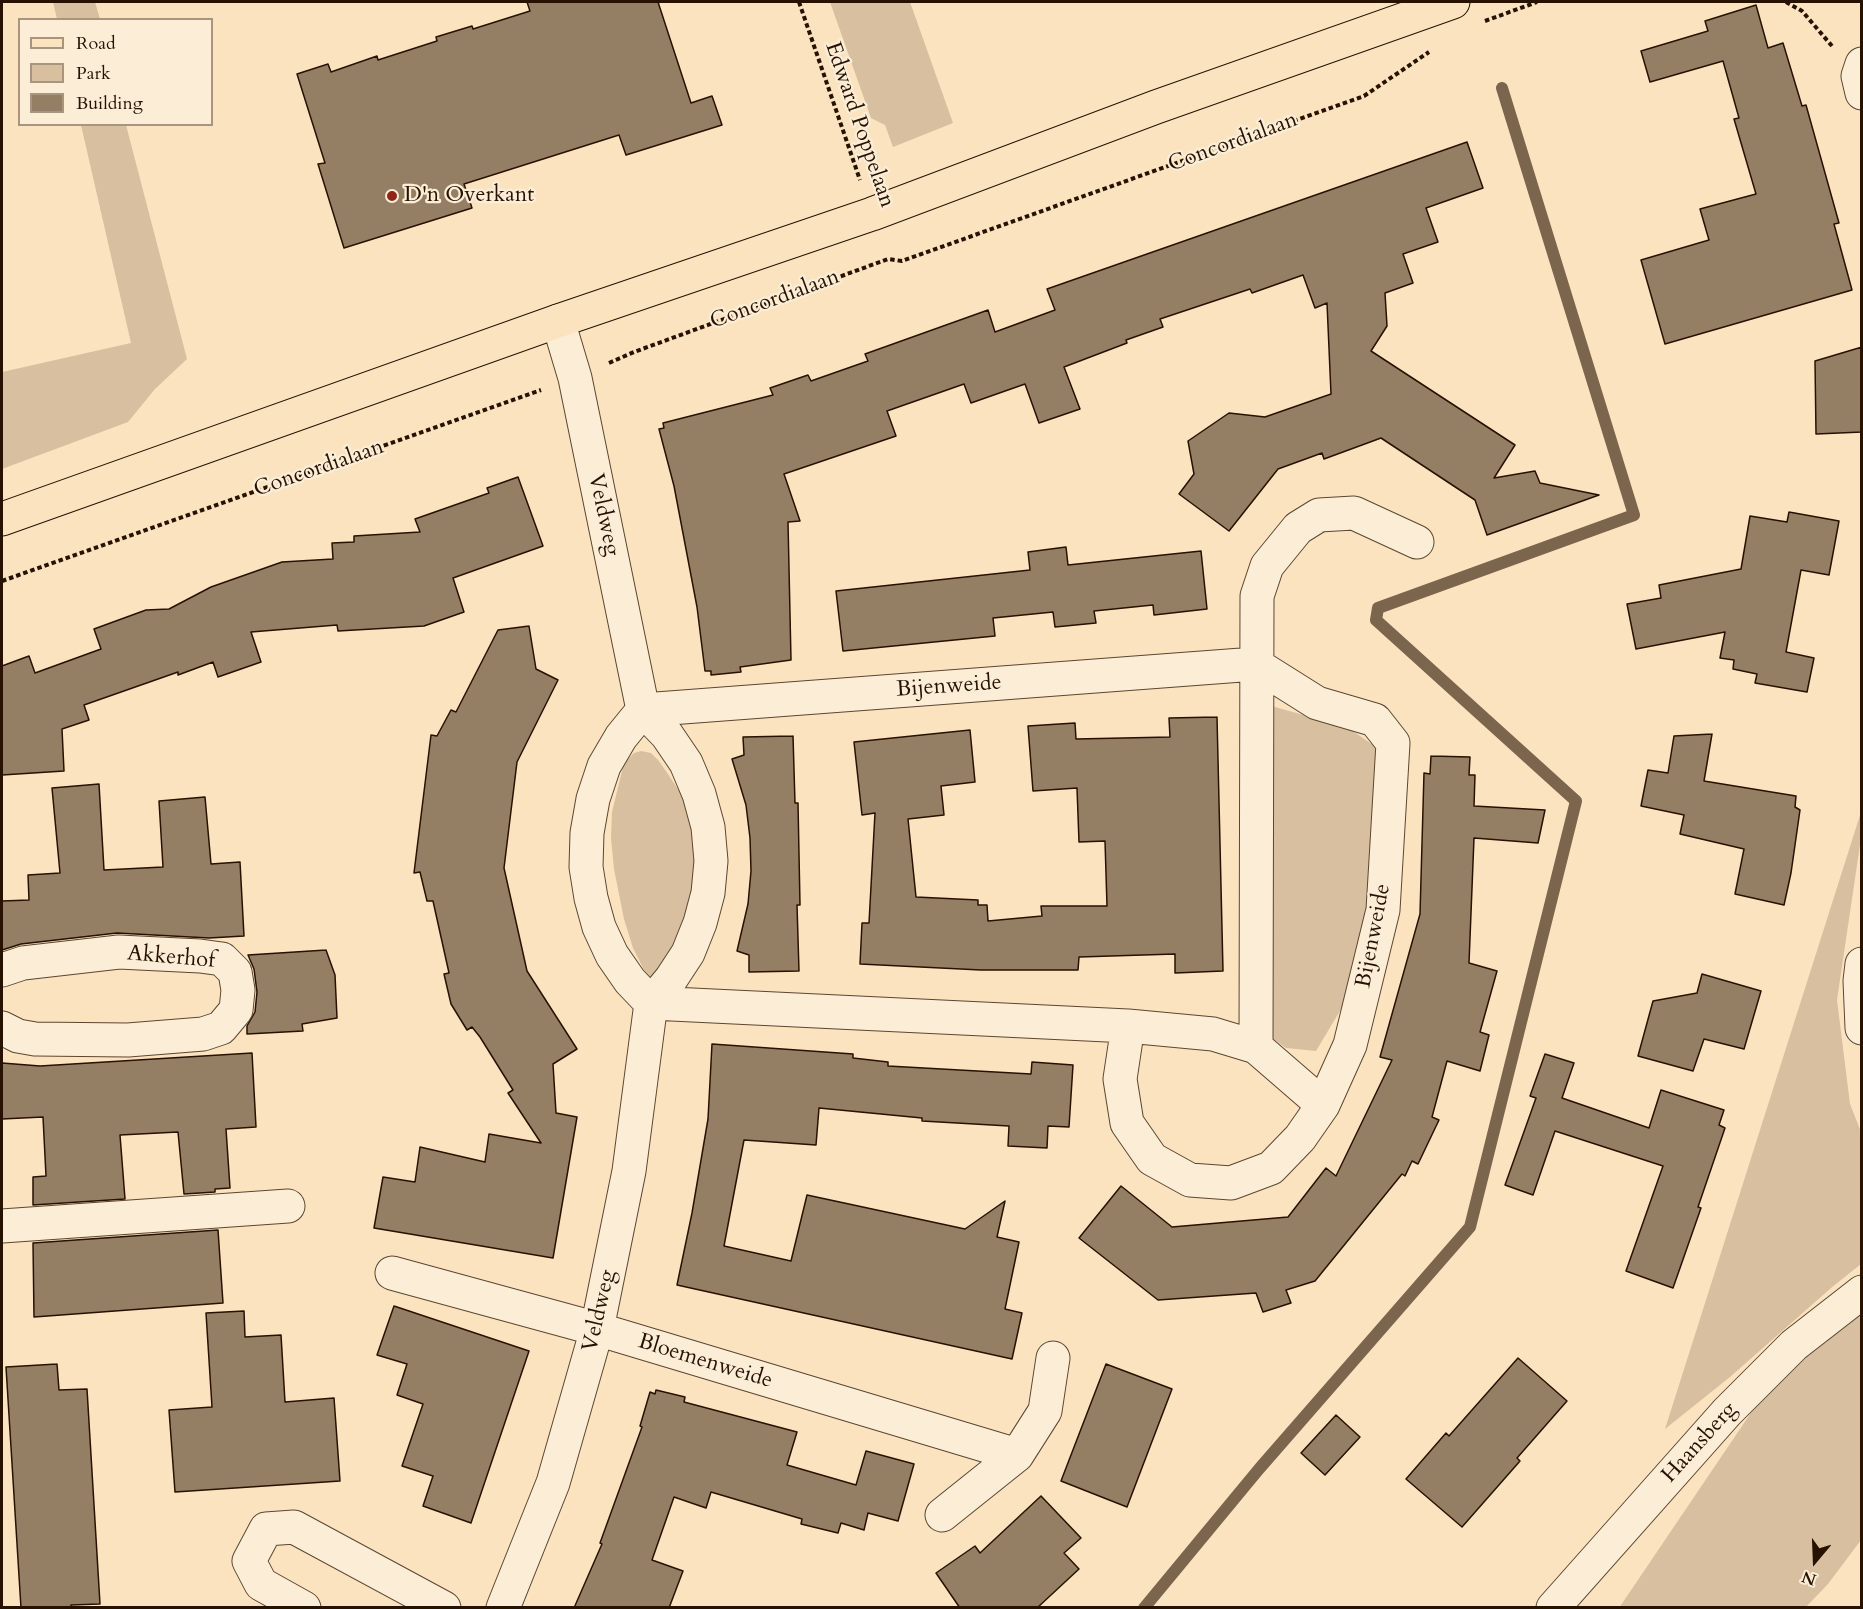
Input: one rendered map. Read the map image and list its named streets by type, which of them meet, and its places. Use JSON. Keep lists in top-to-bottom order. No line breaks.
{"streets":{"street":["Veldweg","Bijenweide","Akkerhof","Bloemenweide","Haansberg"],"path":["Edward Poppelaan","Concordialaan"]},"crossings":[["Concordialaan","Veldweg"],["Veldweg","Bijenweide"],["Veldweg","Bloemenweide"]],"places":["D'n Overkant"],"legend":["Road","Park","Building"],"north":"bottom"}
